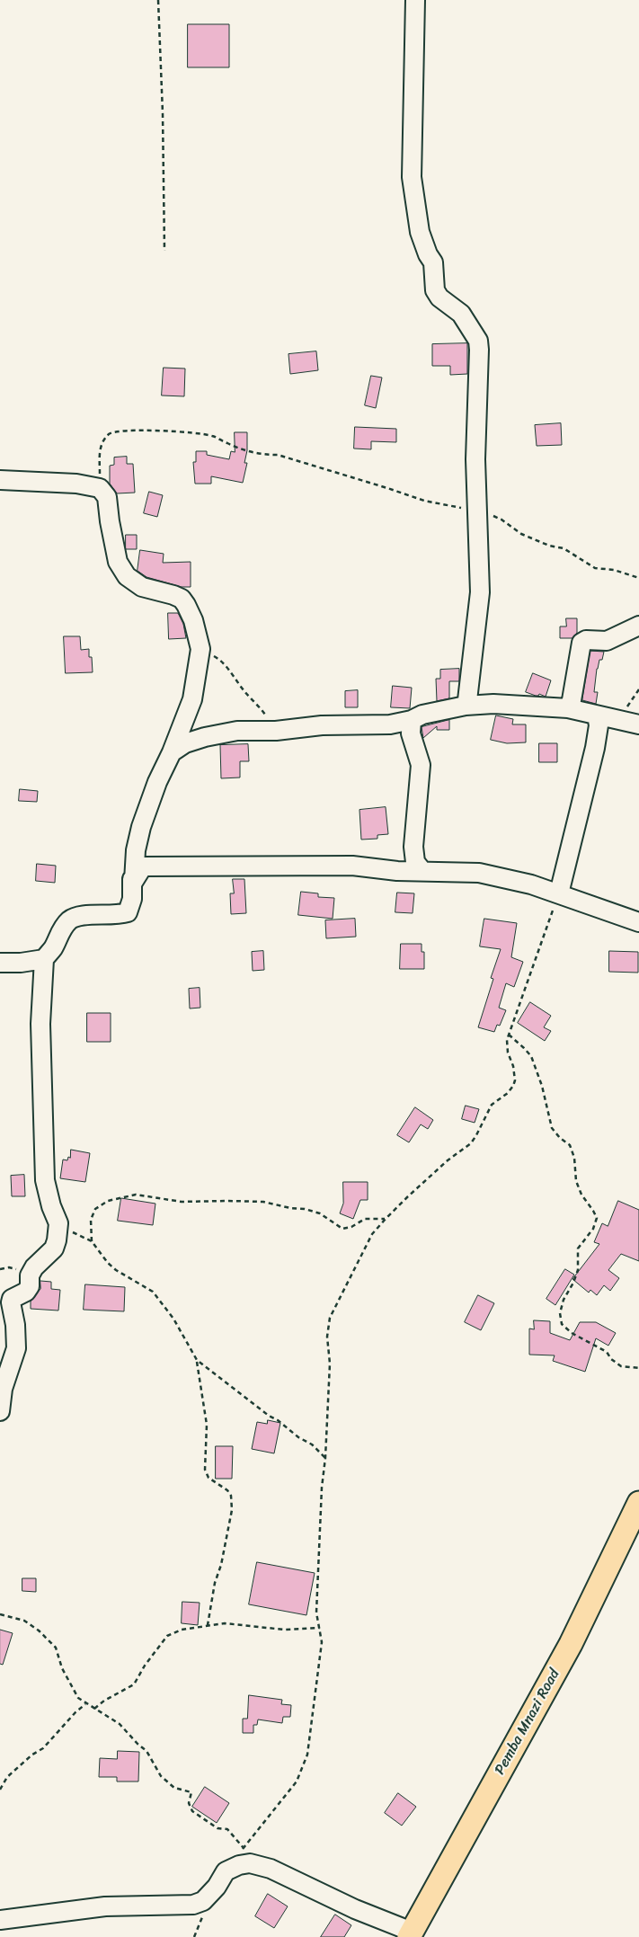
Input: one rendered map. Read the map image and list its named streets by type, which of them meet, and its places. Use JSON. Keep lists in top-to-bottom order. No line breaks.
{"streets":{"main road":["Pemba Mnazi Road"]}}
